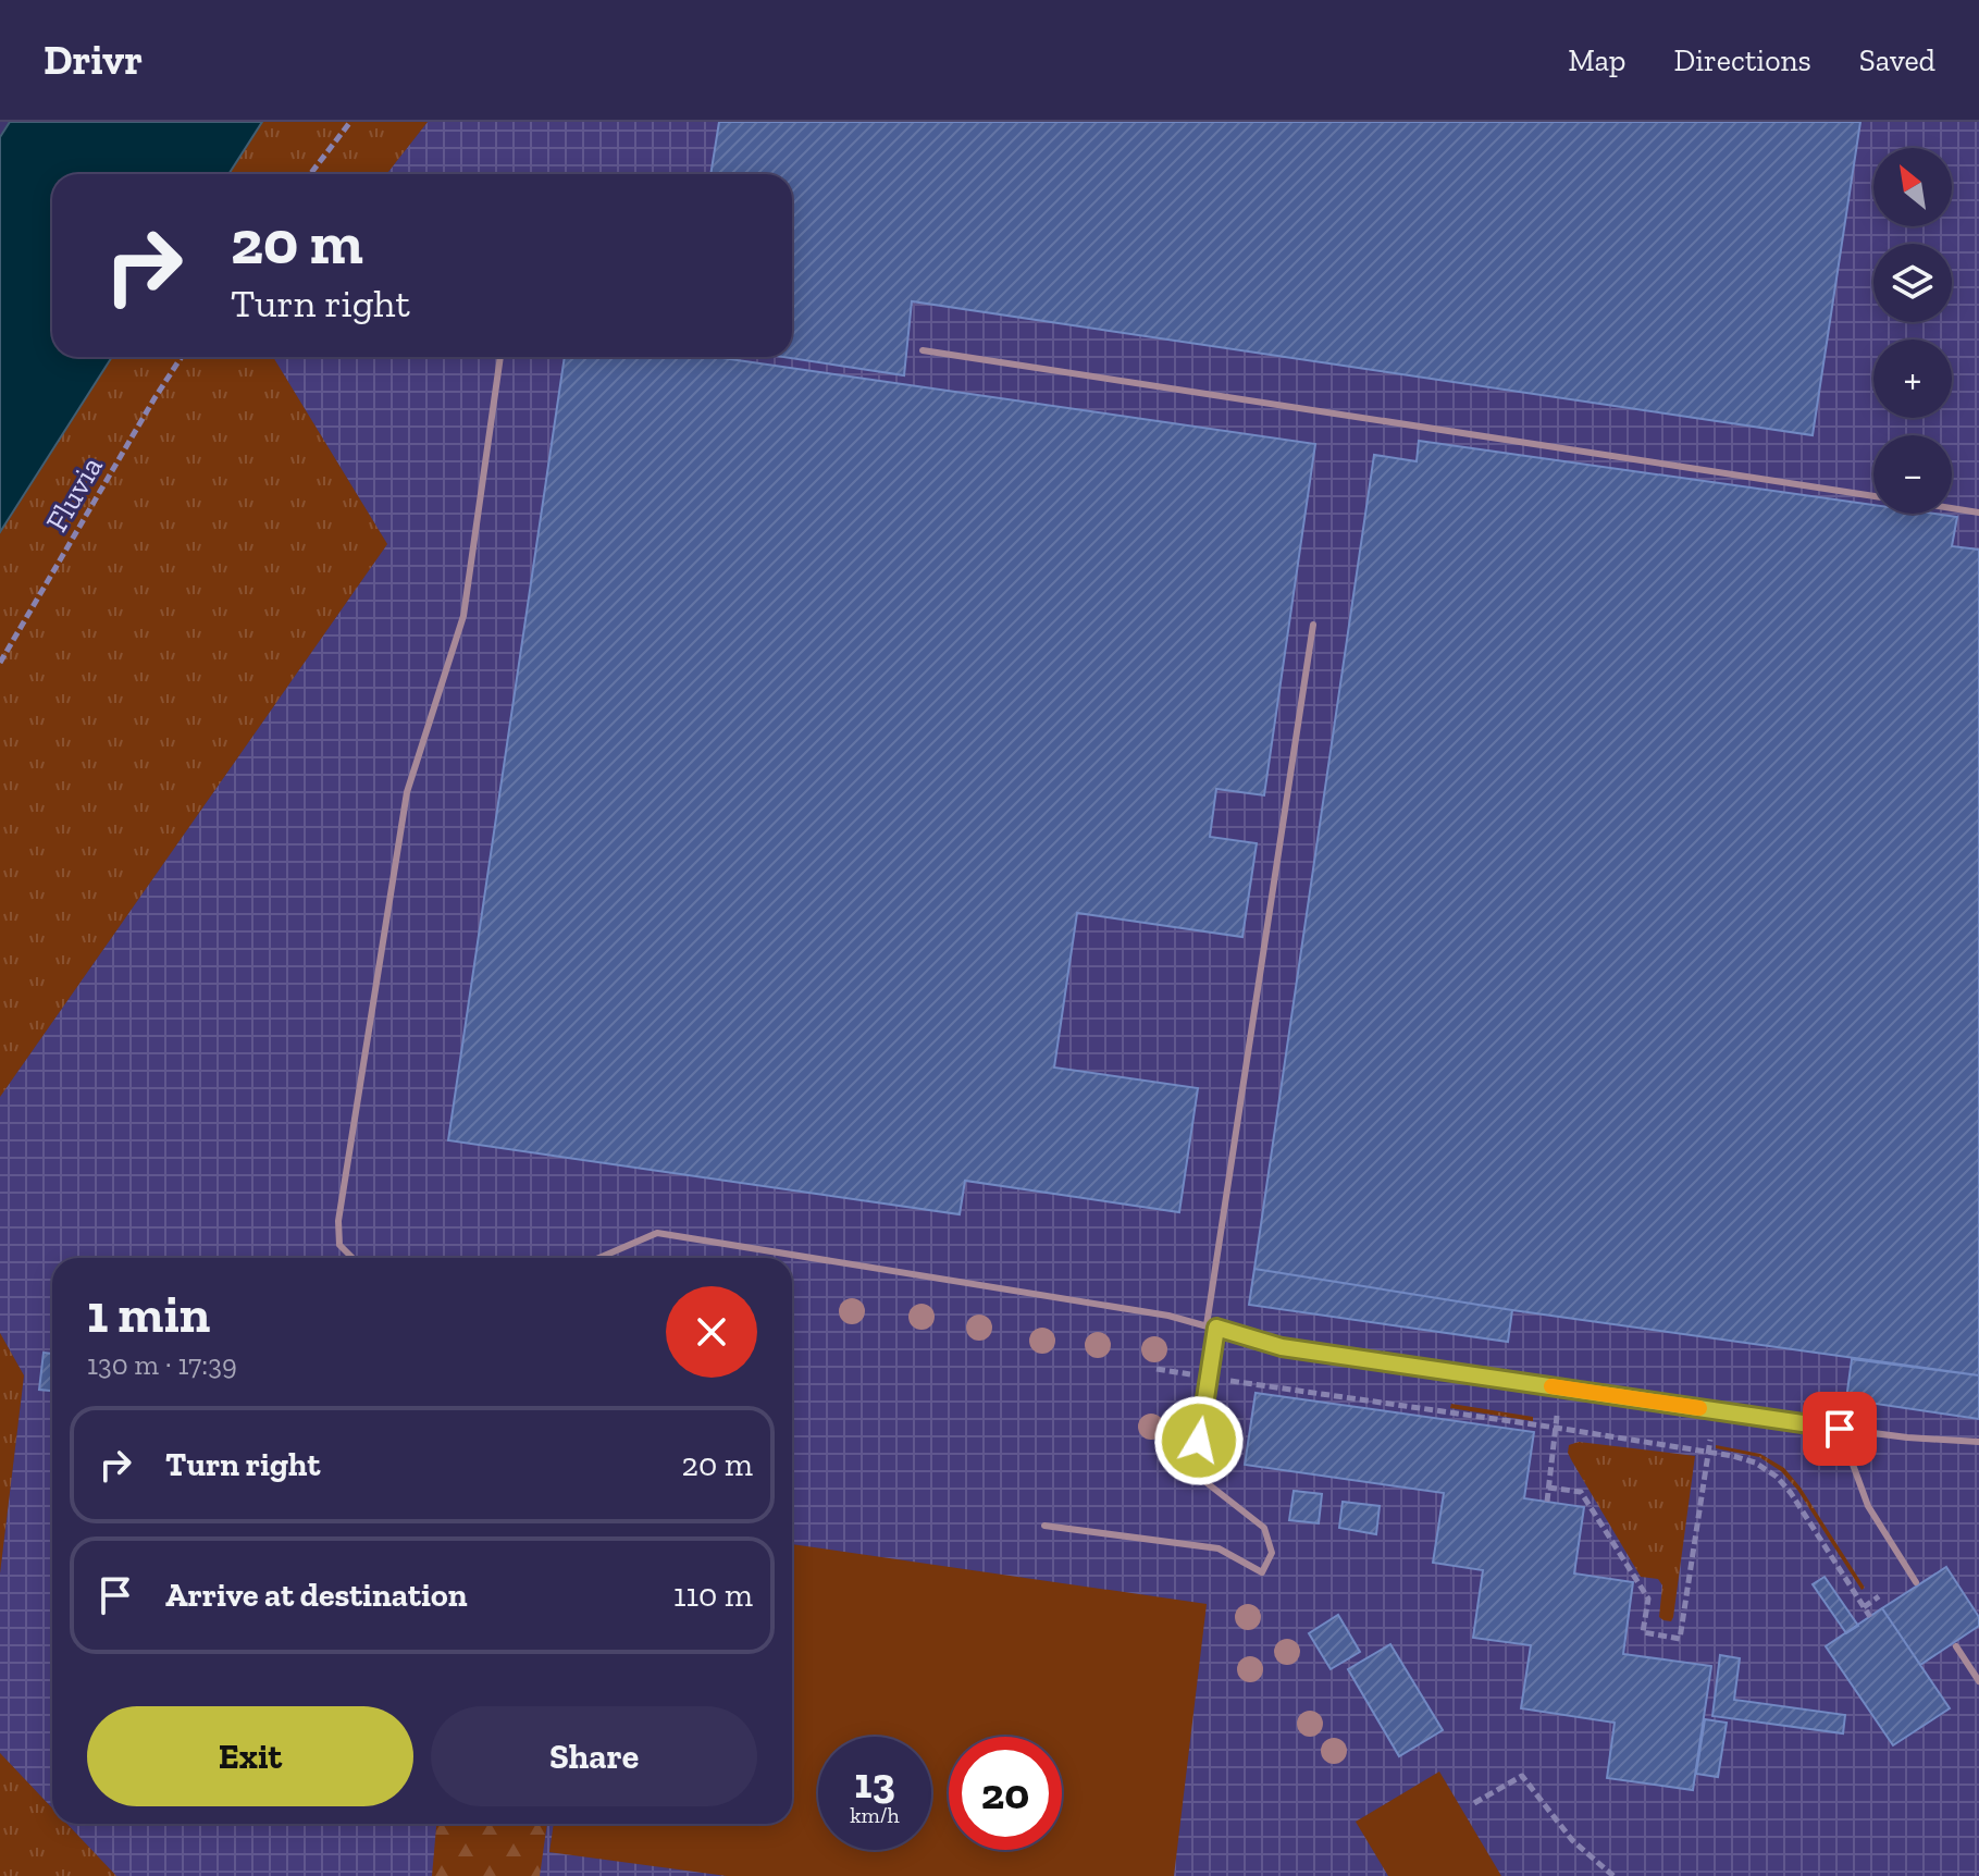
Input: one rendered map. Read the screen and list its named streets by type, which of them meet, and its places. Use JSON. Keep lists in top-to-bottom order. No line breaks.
{"streets":{"path":["Fluvia"]},"north":"top left","page":{"header":"Drivr","nav":["Map","Directions","Saved"],"map_buttons":["+","−"],"turn":["20 m","Turn right"],"heading":["1 min","130 m · 17:39"],"list":[{"name":"Turn right","value":"20 m"},{"name":"Arrive at destination","value":"110 m"}],"buttons":["Exit","Share"],"speed":"13 km/h","limit":"20"}}
